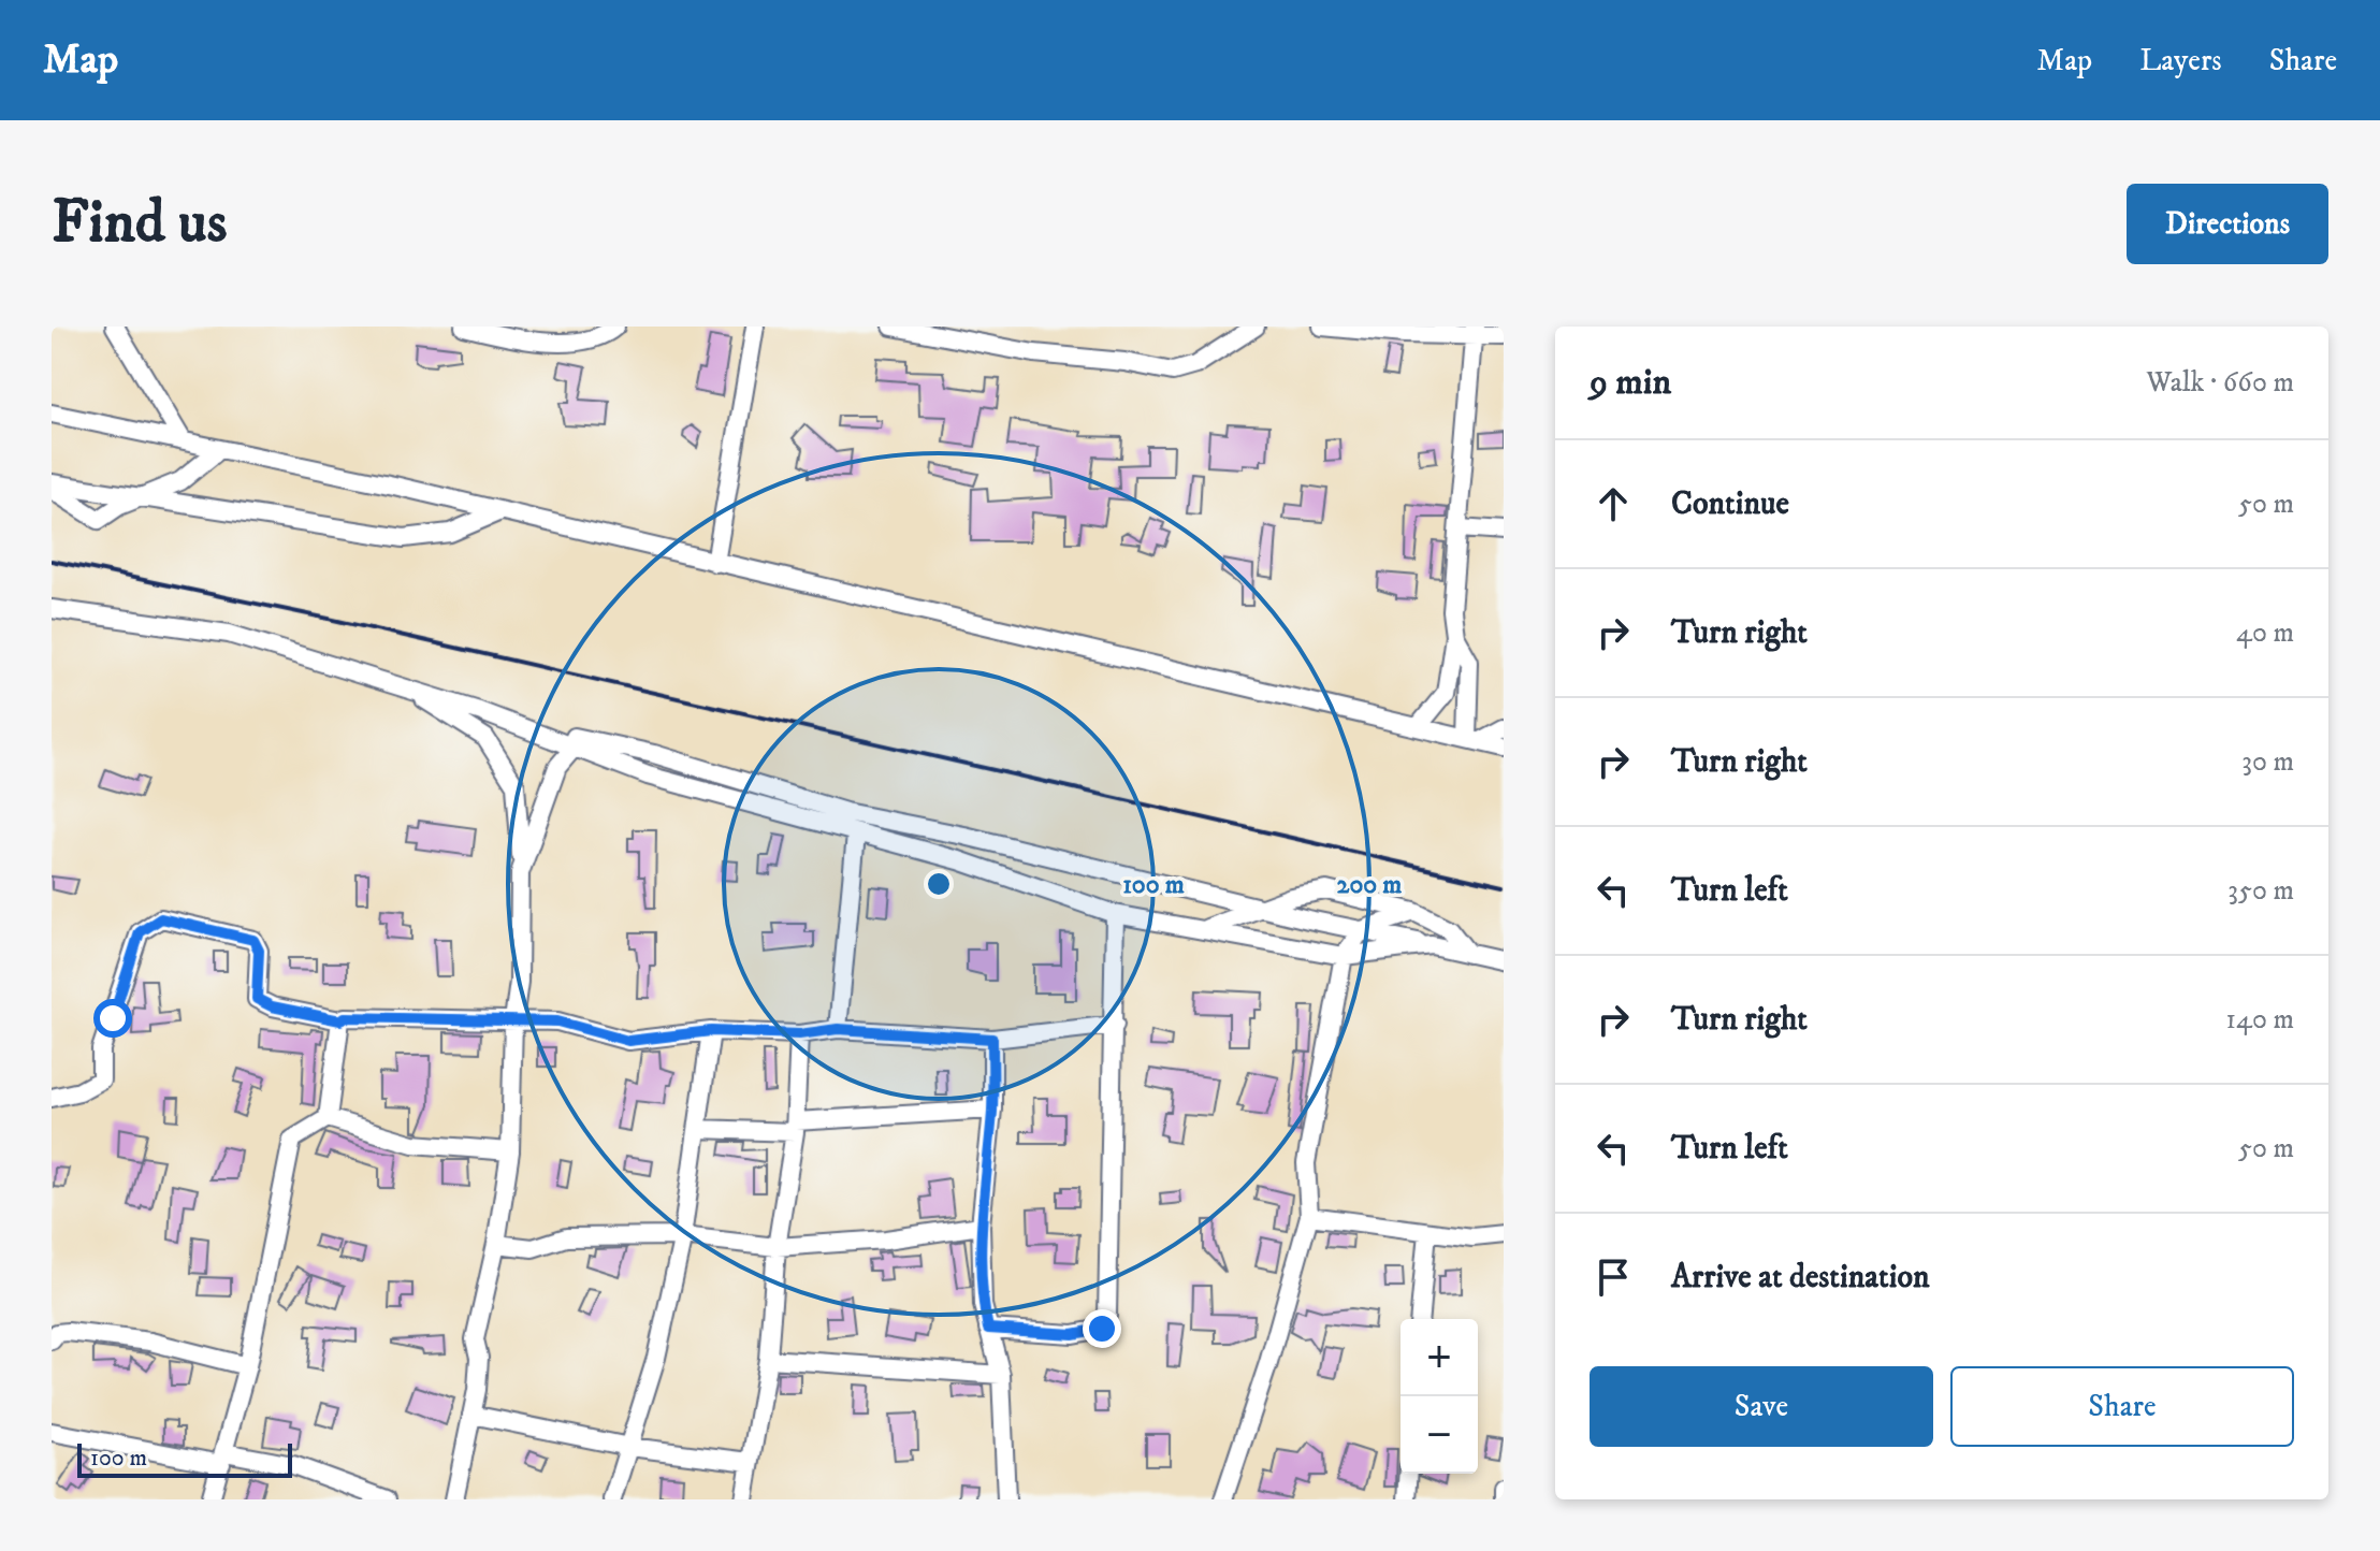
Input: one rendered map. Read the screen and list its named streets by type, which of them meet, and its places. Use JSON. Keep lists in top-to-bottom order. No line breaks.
{"scale_bar":"100 m","page":{"header":"Map","nav":["Map","Layers","Share"],"buttons":["Directions",["Save","Share"]],"title":"Find us","heading":["9 min","Walk · 660 m"],"list":[["Continue","50 m"],["Turn right","40 m"],["Turn right","30 m"],["Turn left","350 m"],["Turn right","140 m"],["Turn left","50 m"],"Arrive at destination"],"map_buttons":["+","−"],"scale":"100 m"},"rings":["100 m","200 m"]}
